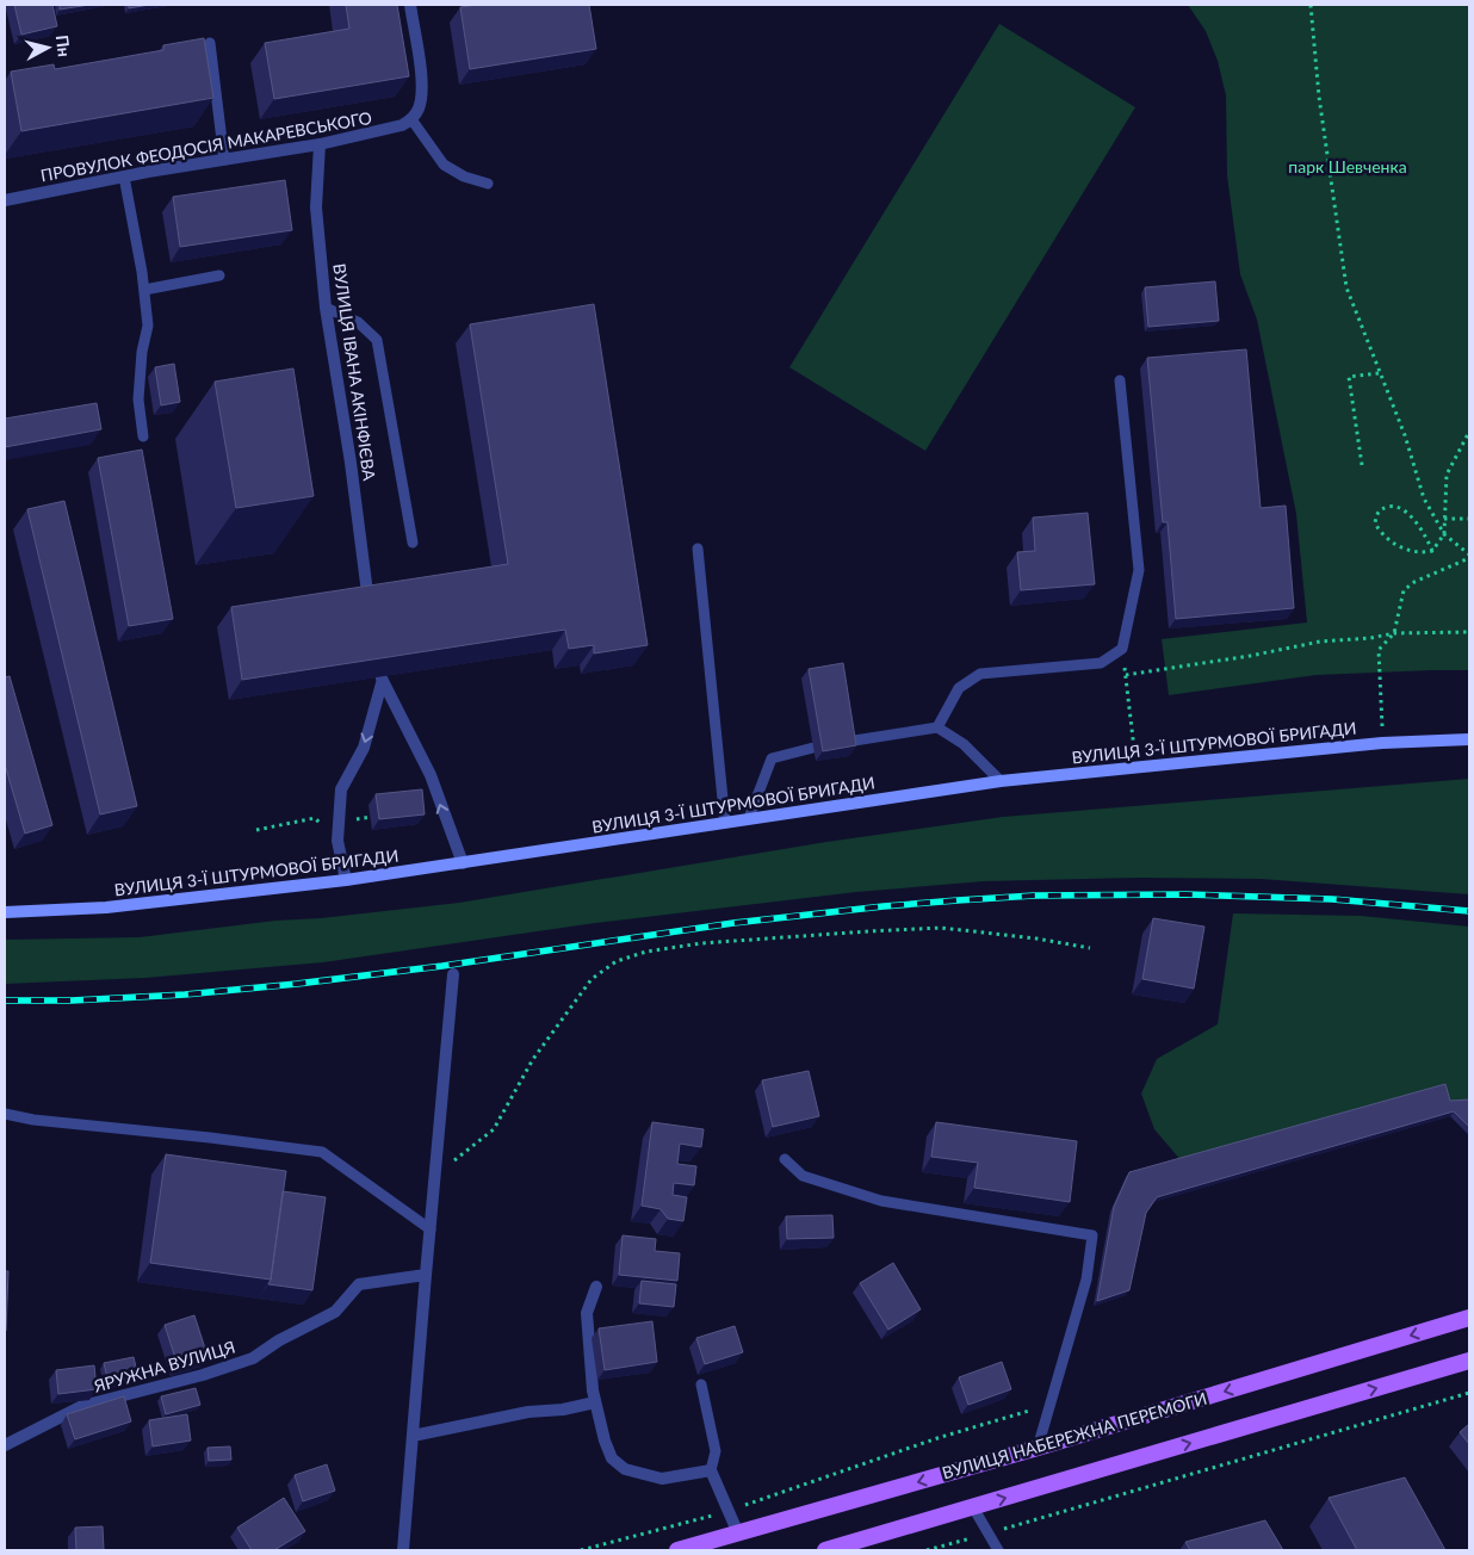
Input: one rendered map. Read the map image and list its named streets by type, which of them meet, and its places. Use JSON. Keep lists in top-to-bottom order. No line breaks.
{"streets":{"main road":["ВУЛИЦЯ 3-Ї ШТУРМОВОЇ БРИГАДИ","ВУЛИЦЯ НАБЕРЕЖНА ПЕРЕМОГИ"],"street":["ПРОВУЛОК ФЕОДОСІЯ МАКАРЕВСЬКОГО","ВУЛИЦЯ ІВАНА АКІНФІЄВА","ЯРУЖНА ВУЛИЦЯ"]},"crossings":[["ПРОВУЛОК ФЕОДОСІЯ МАКАРЕВСЬКОГО","ВУЛИЦЯ ІВАНА АКІНФІЄВА"]],"parks":["парк Шевченка"],"north":"right"}
